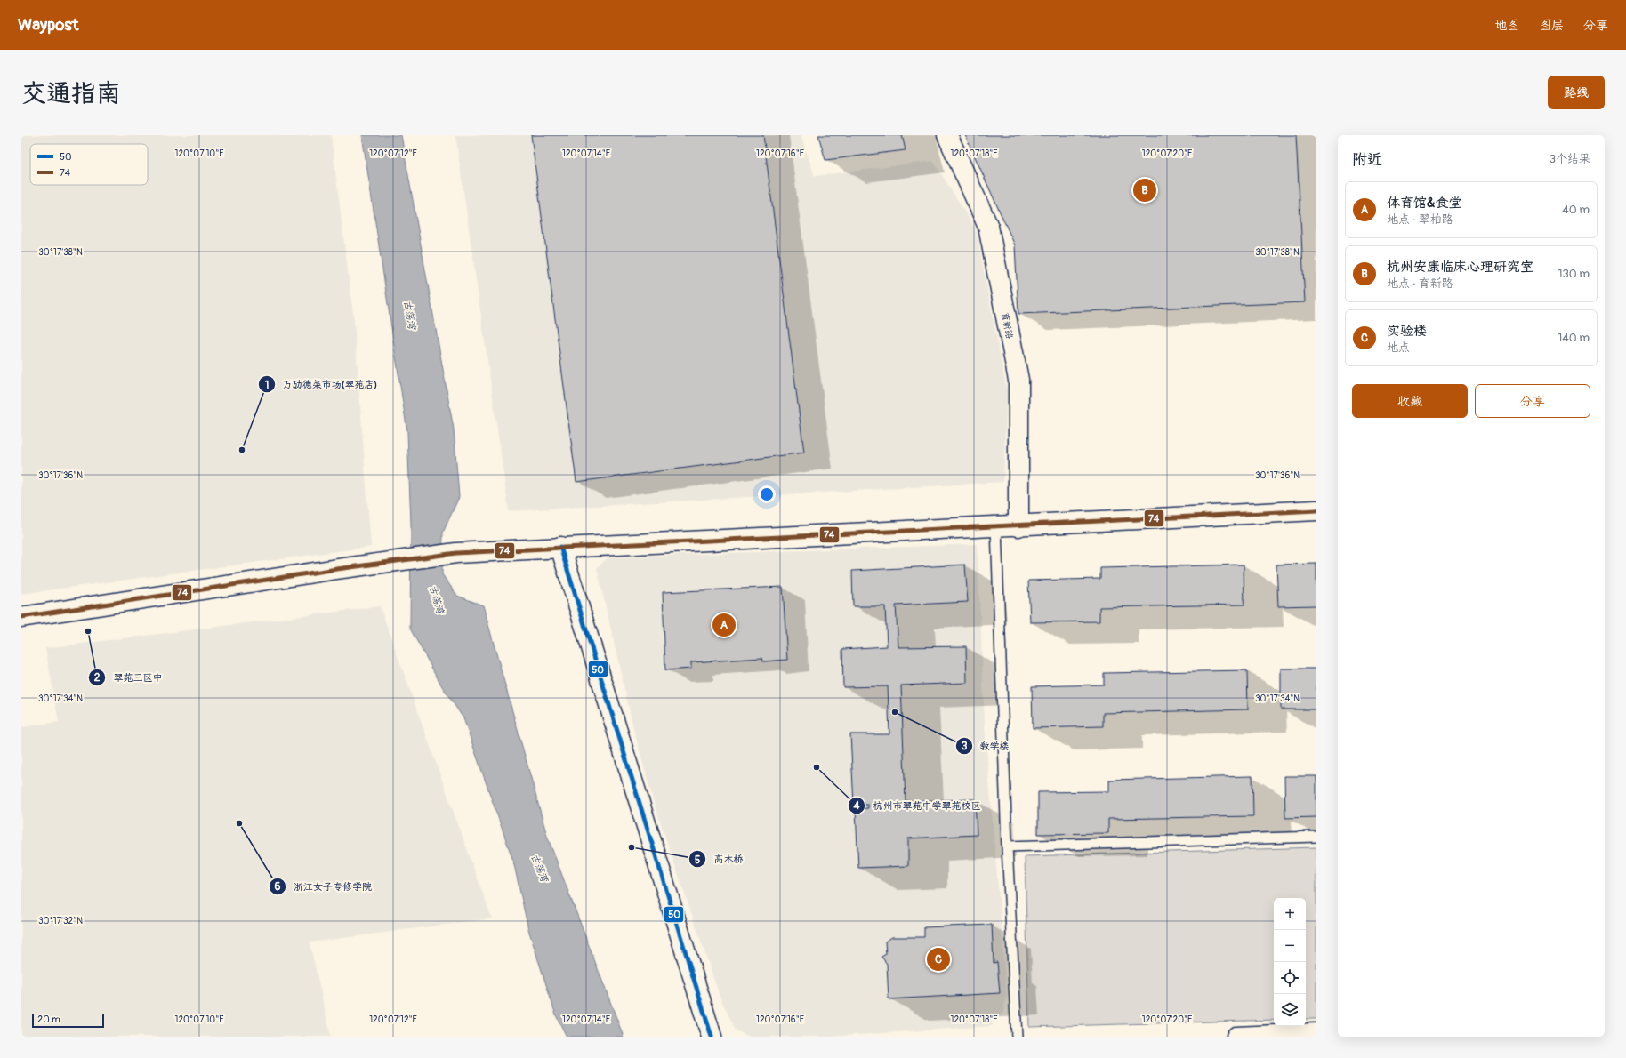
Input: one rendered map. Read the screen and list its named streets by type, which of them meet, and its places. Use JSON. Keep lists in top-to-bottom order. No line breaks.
{"streets":{"street":["育新路"]},"water":["古荡湾"],"places":["万劢德菜巿场(翠苑店)","翠苑三区中","教学楼","杭州市翠苑中学翠苑校区","浙江女子专修学院","高木桥"],"lines":["transit line 74","transit line 50"],"legend":["50","74"],"scale_bar":"20 m","page":{"header":"Waypost","nav":["地图","图层","分享"],"title":"交通指南","buttons":["路线",["收藏","分享"]],"heading":["附近","3个结果"],"pins":["B","A","C"],"list":[{"mark":"A","name":"体育馆&食堂","note":"地点 · 翠柏路","value":"40 m"},{"mark":"B","name":"杭州安康临床心理研究室","note":"地点 · 育新路","value":"130 m"},{"mark":"C","name":"实验楼","note":"地点","value":"140 m"}],"map_buttons":["+","−"],"scale":"20 m"},"coordinates":["120°07'10\"E","120°07'12\"E","120°07'14\"E","120°07'16\"E","120°07'18\"E","120°07'20\"E","30°17'38\"N","30°17'36\"N","30°17'34\"N","30°17'32\"N"]}
